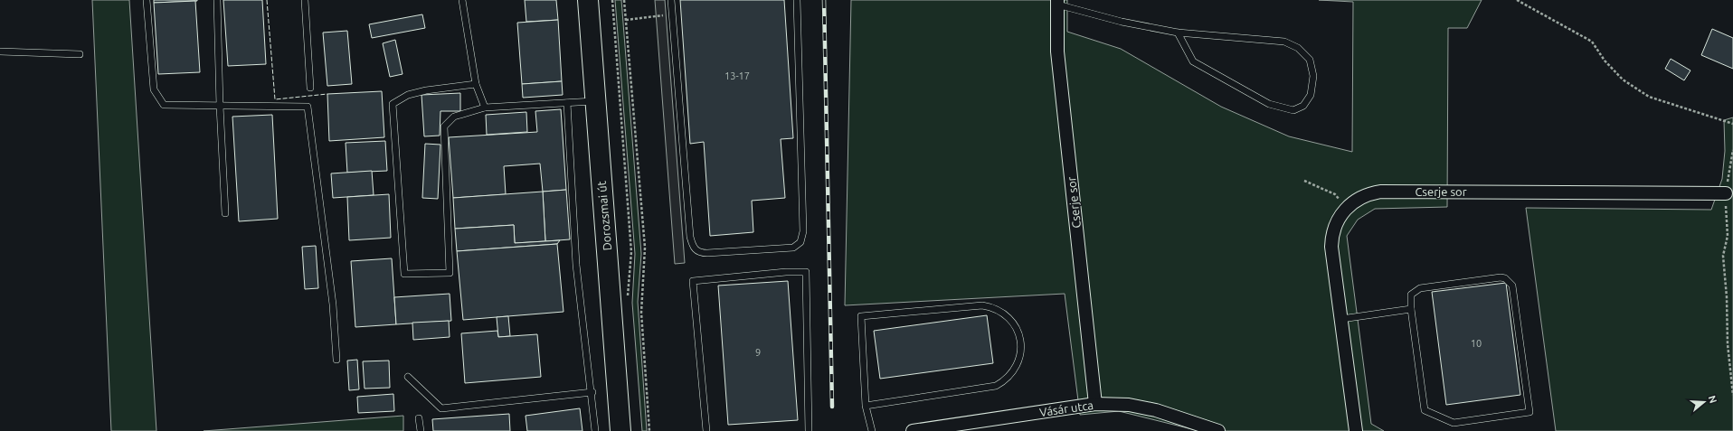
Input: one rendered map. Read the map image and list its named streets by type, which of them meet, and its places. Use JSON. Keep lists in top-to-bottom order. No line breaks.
{"streets":{"main road":["Dorozsmai út"],"street":["Cserje sor","Vásár utca"]},"crossings":[["Cserje sor","Vásár utca"]],"house_numbers":["13-17","10","9"],"north":"right"}
